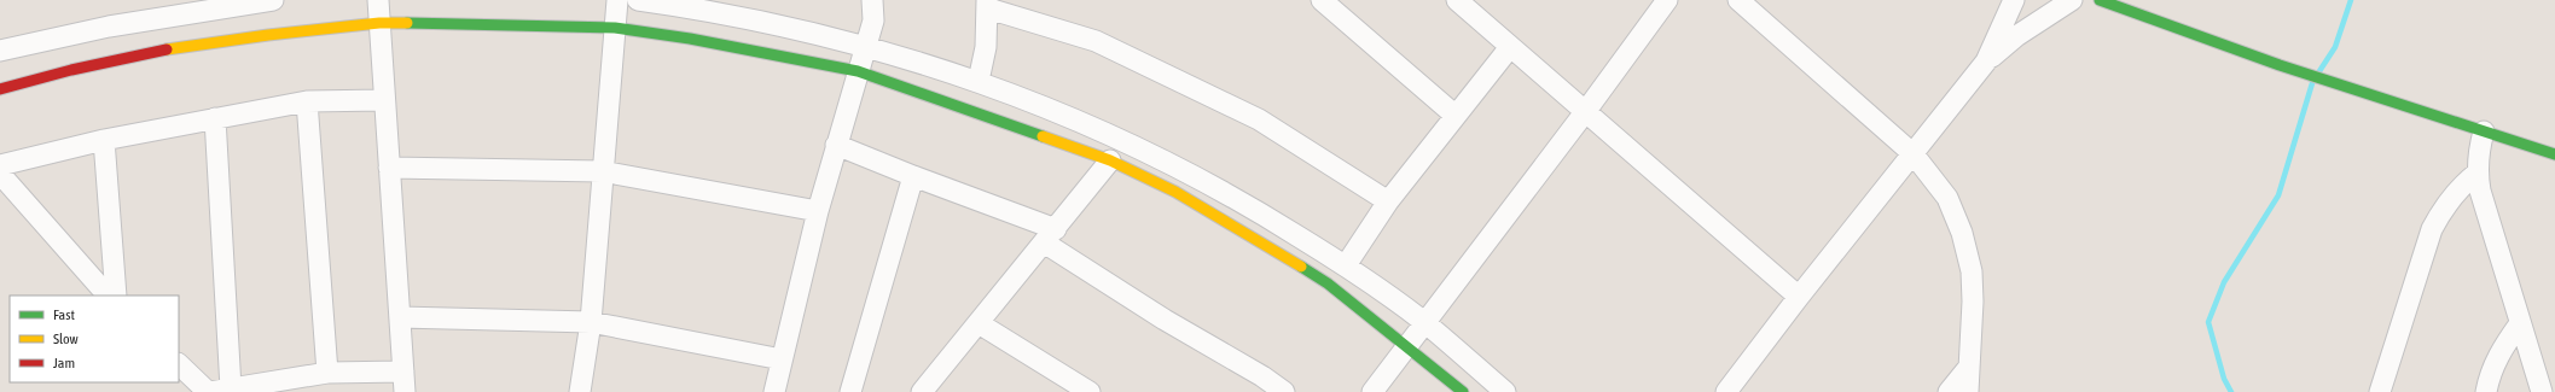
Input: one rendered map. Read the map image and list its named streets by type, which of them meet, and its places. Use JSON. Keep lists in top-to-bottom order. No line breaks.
{"legend":["Fast","Slow","Jam"]}
